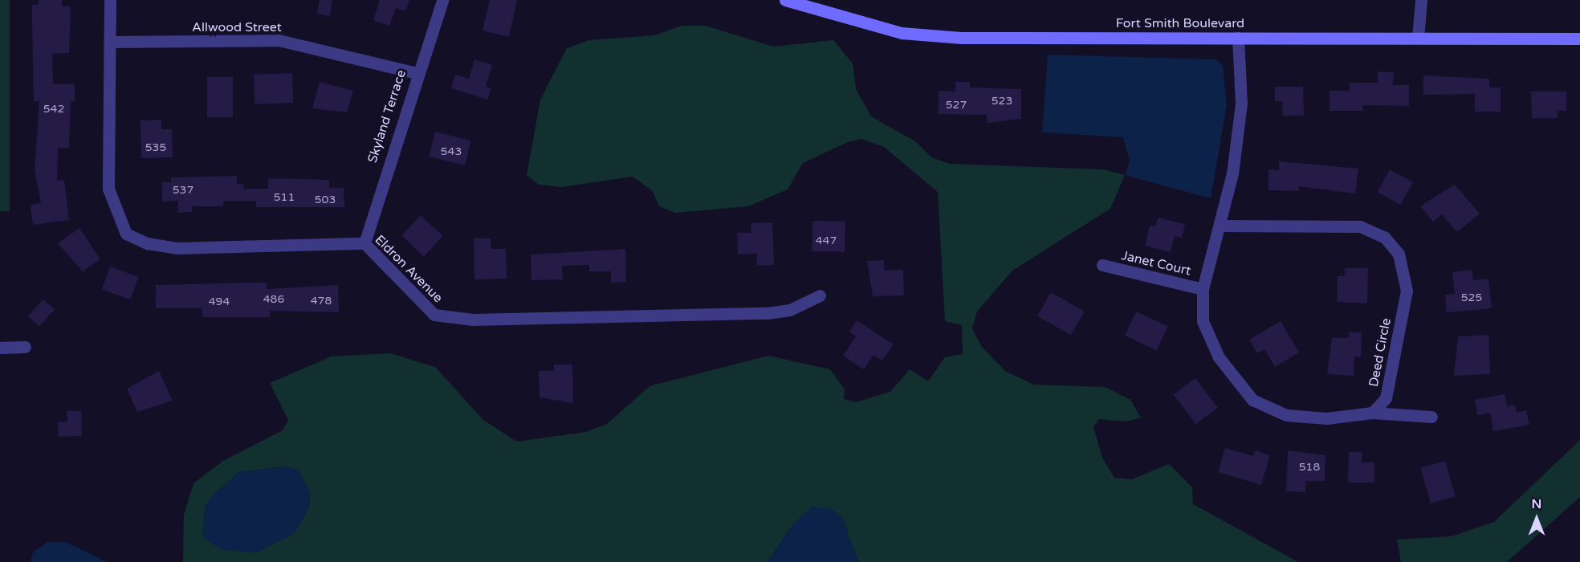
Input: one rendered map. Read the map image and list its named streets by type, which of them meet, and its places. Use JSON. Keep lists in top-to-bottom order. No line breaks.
{"streets":{"street":["Fort Smith Boulevard","Allwood Street","Skyland Terrace","Janet Court","Eldron Avenue","Deed Circle"]},"crossings":[["Allwood Street","Skyland Terrace"],["Allwood Street","Eldron Avenue"],["Skyland Terrace","Eldron Avenue"]],"house_numbers":["523","527","542","535","543","537","511","503","447","525","486","478","494","518"],"north":"top"}
